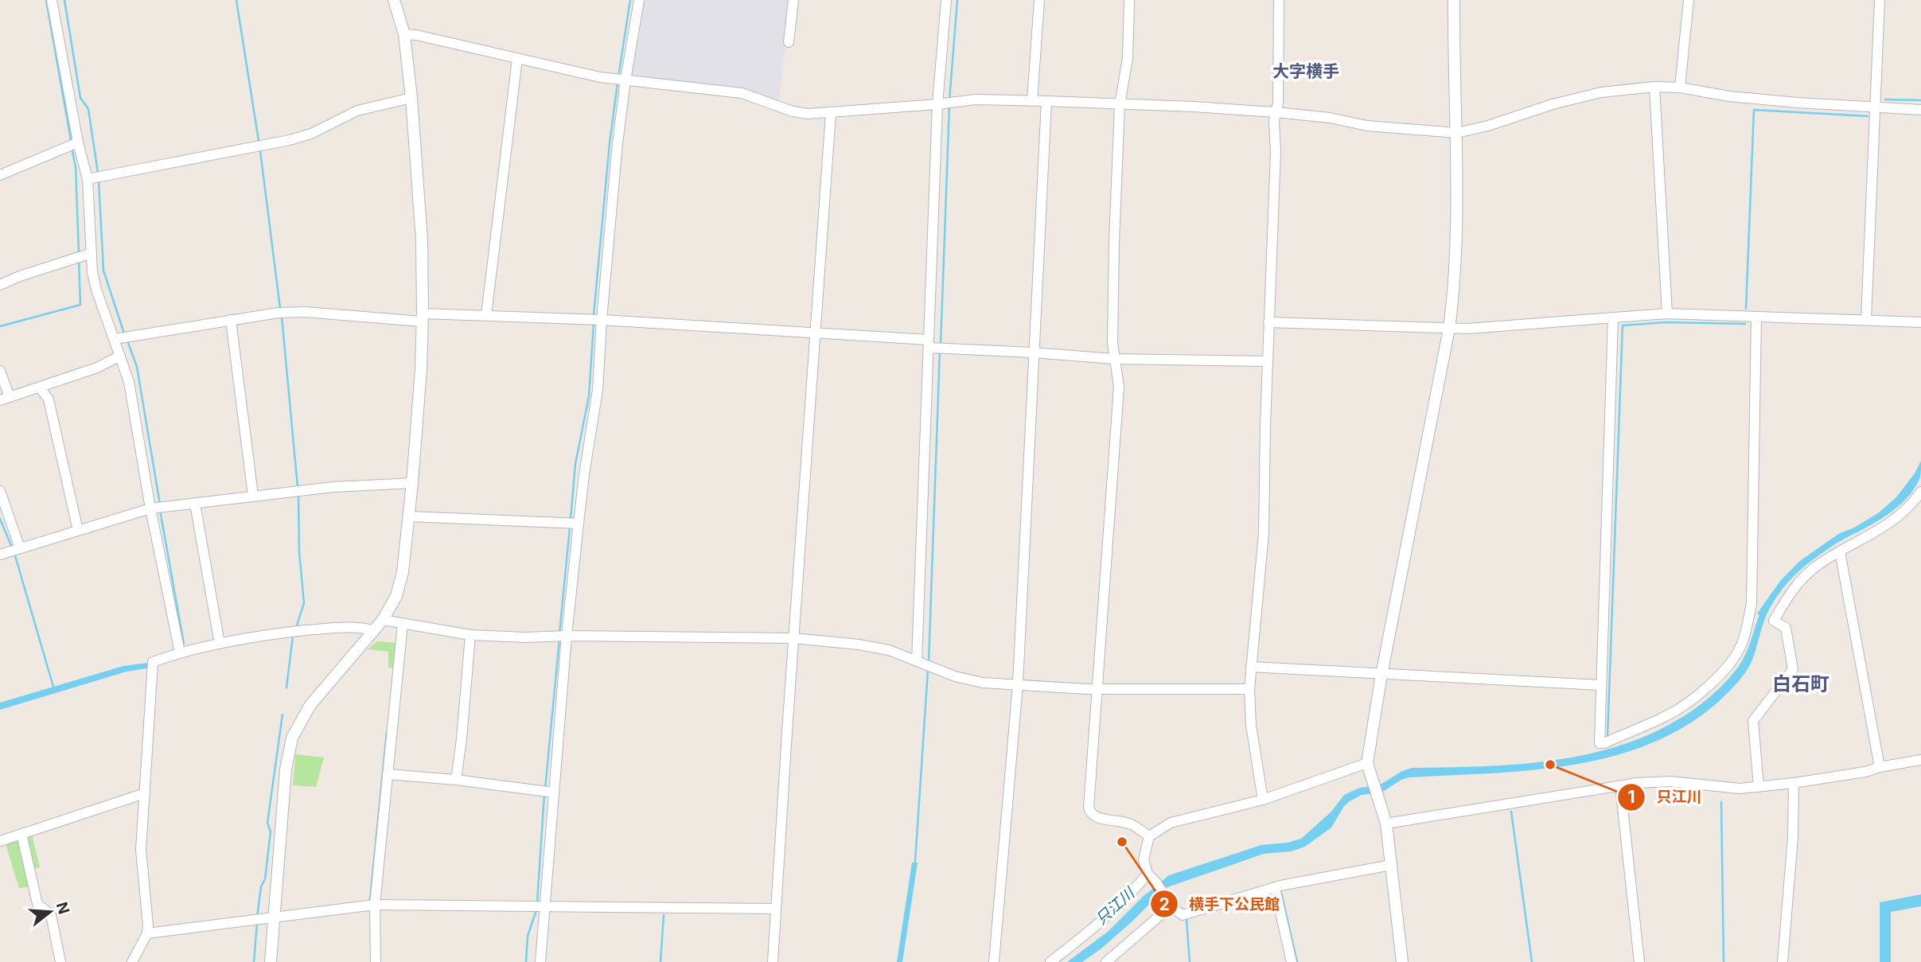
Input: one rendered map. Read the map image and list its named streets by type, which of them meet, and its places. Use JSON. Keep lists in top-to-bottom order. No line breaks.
{"districts":["大字横手","白石町"],"water":["只江川"],"places":["只江川","横手下公民館"],"north":"right"}
